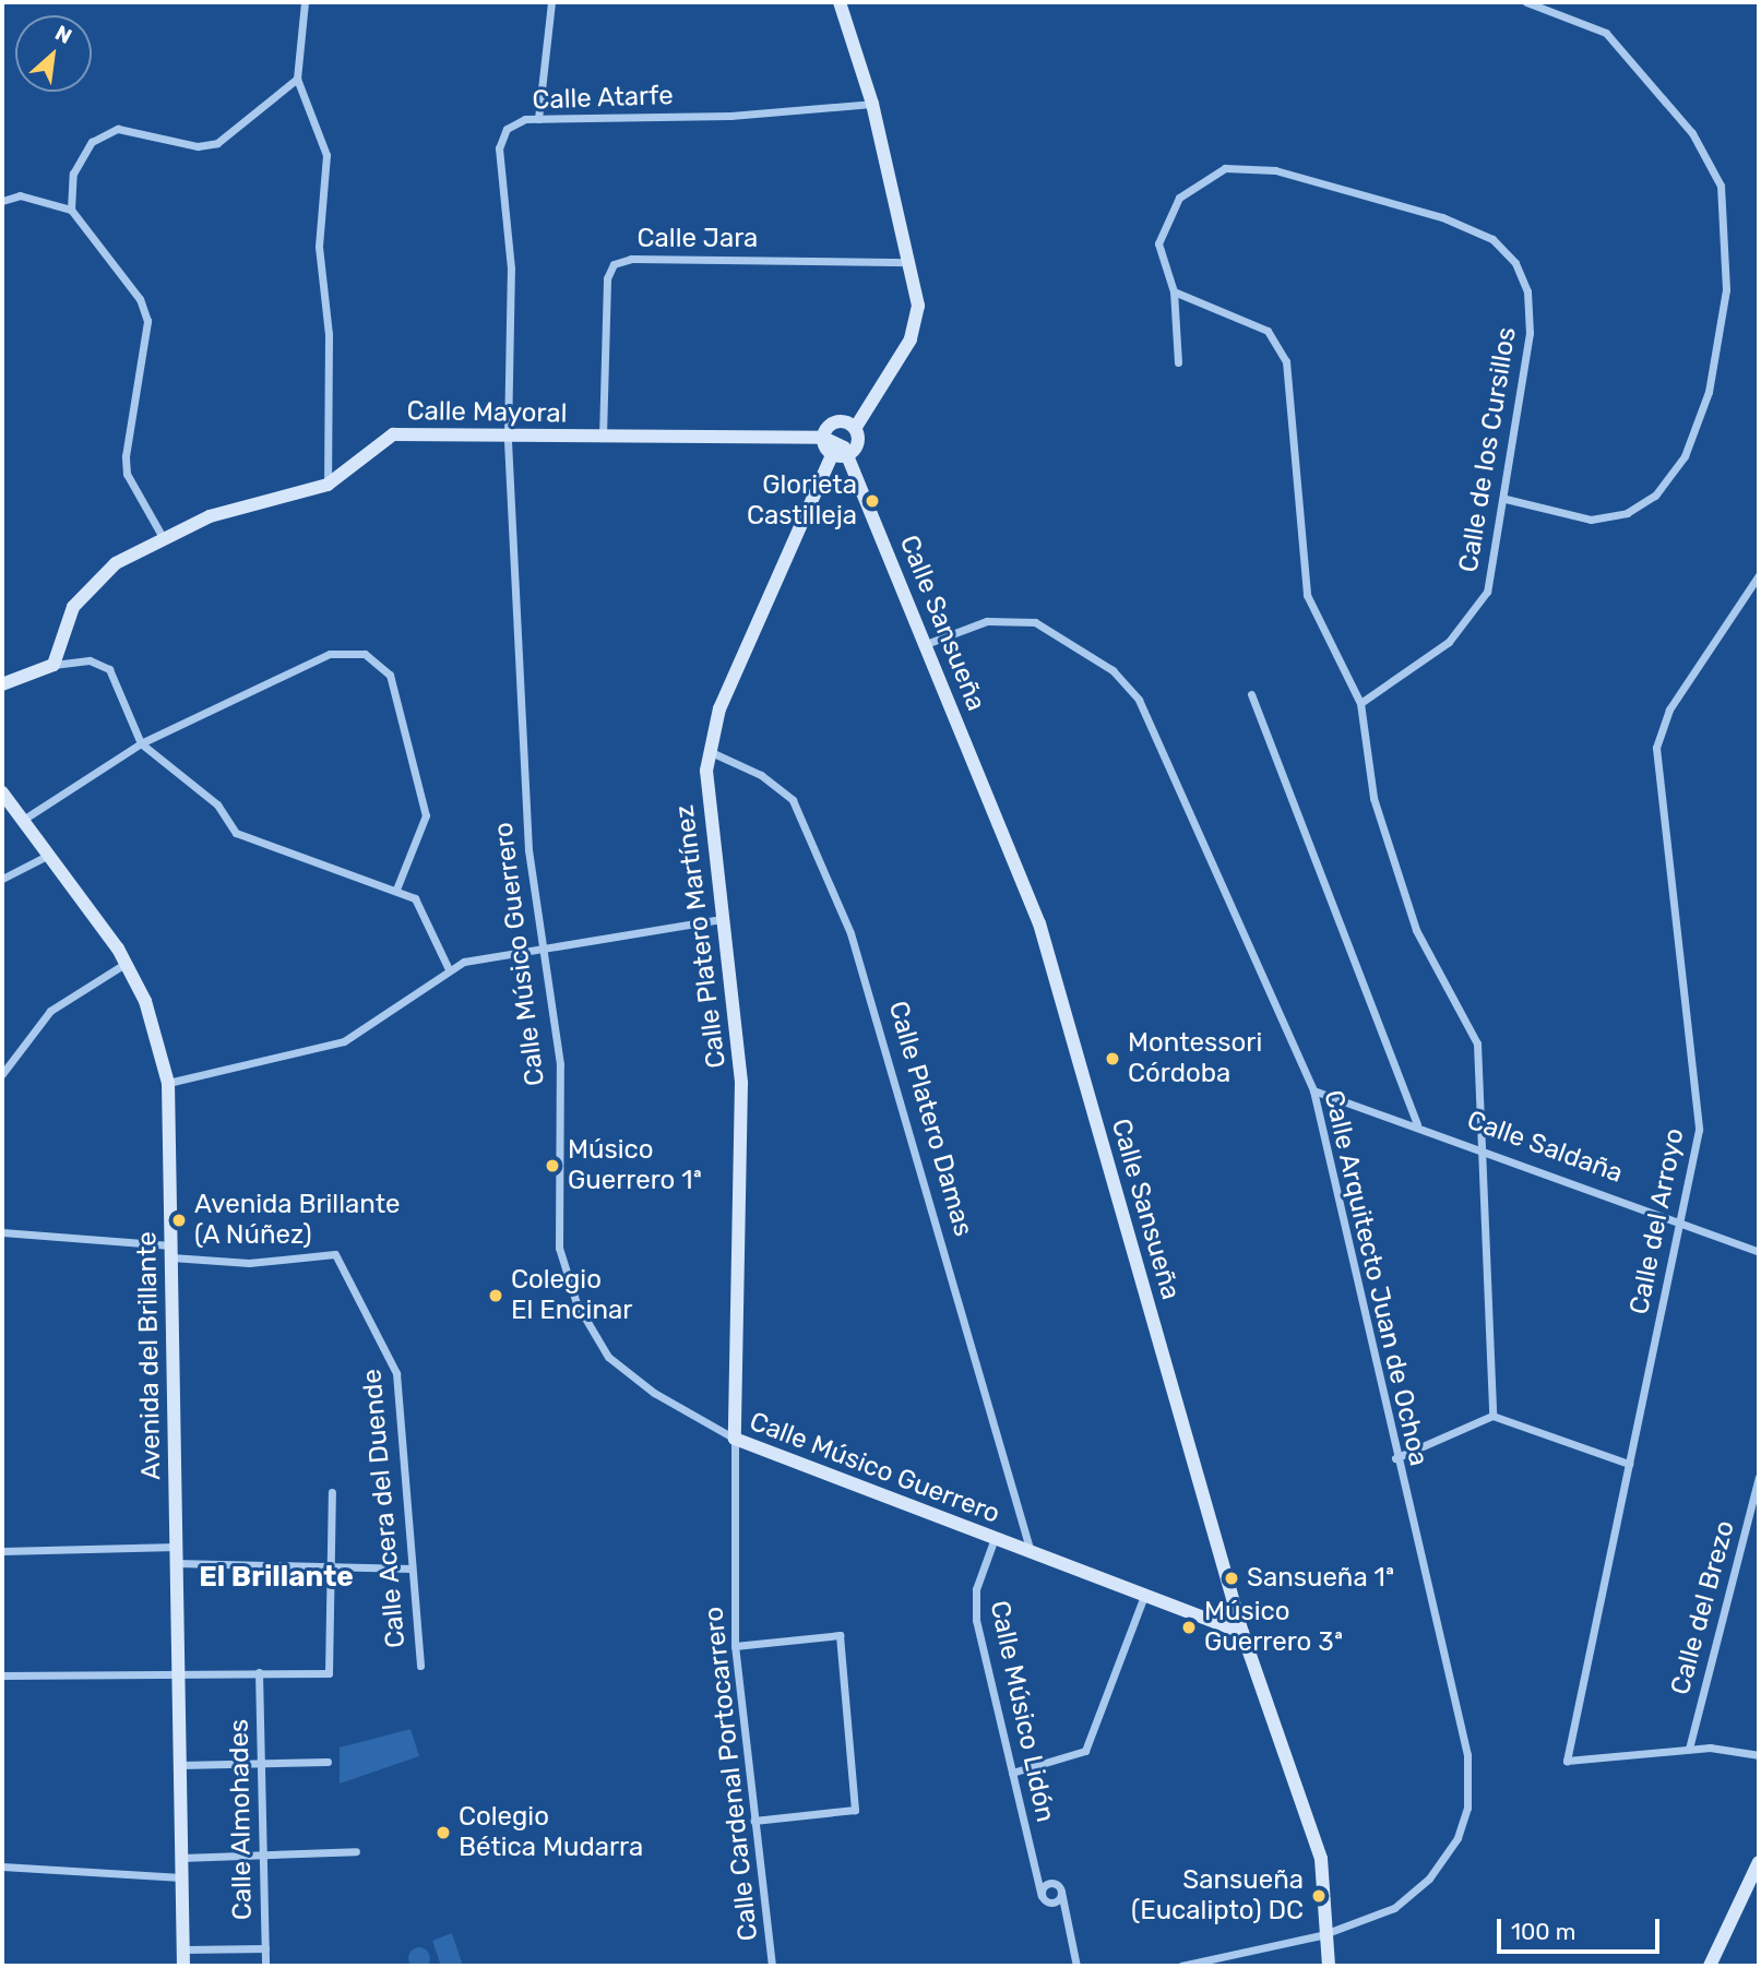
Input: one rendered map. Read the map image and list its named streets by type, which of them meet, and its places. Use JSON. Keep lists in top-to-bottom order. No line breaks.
{"streets":{"street":["Calle Atarfe","Calle Jara","Calle Mayoral","Calle de los Cursillos","Calle Sansueña","Calle Platero Martínez","Calle Músico Guerrero","Calle Platero Damas","Calle Saldaña","Calle del Arroyo","Calle Arquitecto Juan de Ochoa","Avenida del Brillante","Calle Acera del Duende","Calle del Brezo","Calle Músico Lidón","Calle Cardenal Portocarrero","Calle Almohades"]},"crossings":[["Calle Atarfe","Calle Mayoral"],["Calle Atarfe","Calle Músico Guerrero"],["Calle Jara","Calle Mayoral"],["Calle Mayoral","Calle Sansueña"],["Calle Mayoral","Calle Platero Martínez"],["Calle Mayoral","Calle Músico Guerrero"],["Calle Sansueña","Calle Platero Martínez"],["Calle Sansueña","Calle Músico Guerrero"],["Calle Sansueña","Calle Arquitecto Juan de Ochoa"],["Calle Platero Martínez","Calle Músico Guerrero"],["Calle Platero Martínez","Calle Platero Damas"],["Calle Platero Martínez","Calle Cardenal Portocarrero"],["Calle Músico Guerrero","Calle Platero Damas"],["Calle Músico Guerrero","Calle Músico Lidón"],["Calle Músico Guerrero","Calle Cardenal Portocarrero"],["Calle Saldaña","Calle del Arroyo"],["Calle Saldaña","Calle Arquitecto Juan de Ochoa"],["Calle del Arroyo","Calle del Brezo"],["Avenida del Brillante","Calle Acera del Duende"]],"districts":["El Brillante"],"places":["Glorieta Castilleja","Montessori Córdoba","Músico Guerrero 1ª","Avenida Brillante (A Núñez)","Colegio El Encinar","Sansueña 1ª","Músico Guerrero 3ª","Colegio Bética Mudarra","Sansueña (Eucalipto) DC"],"scale_bar":"100 m","north":"top right"}
